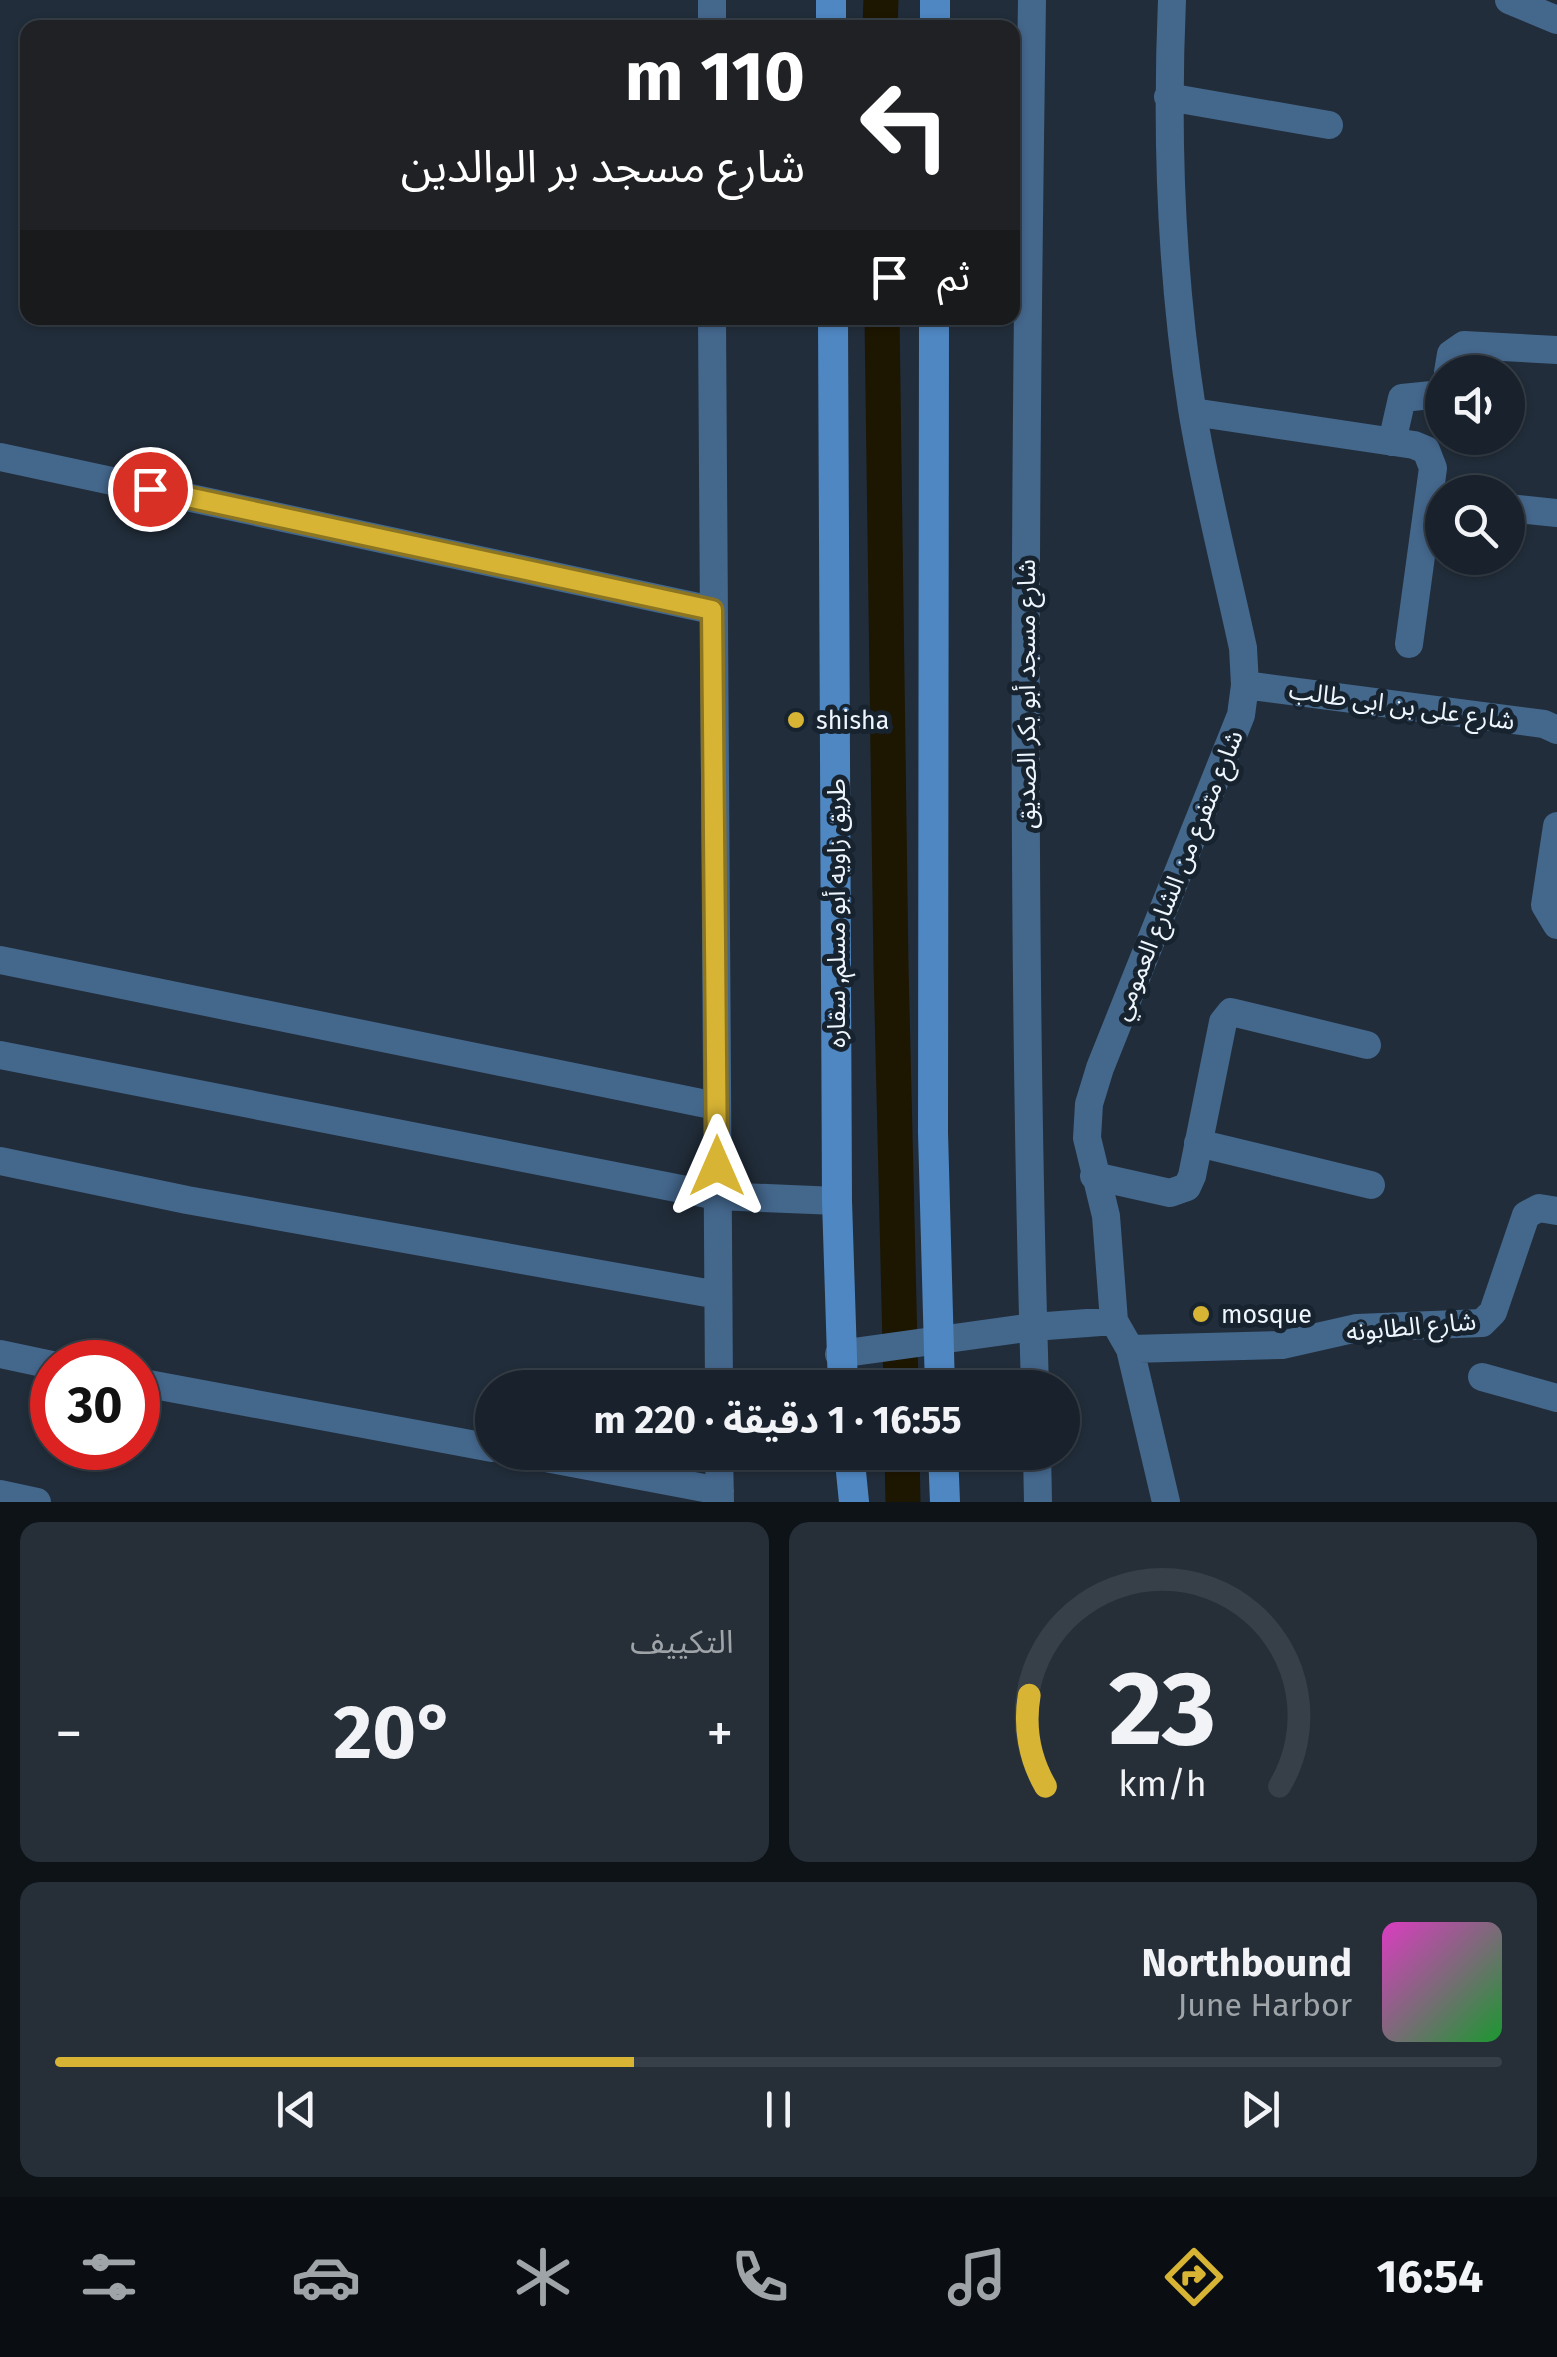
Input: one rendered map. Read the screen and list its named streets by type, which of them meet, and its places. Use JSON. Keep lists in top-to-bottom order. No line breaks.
{"streets":{"main road":["طريق زاويه أبو مسلم, سقاره"],"street":["شارع مسجد أبو بكر الصديق","شارع على بن ابى طالب","شارع متفرع من الشارع العمومي","شارع الطابونه"]},"crossings":[["شارع على بن ابى طالب","شارع متفرع من الشارع العمومي"],["شارع متفرع من الشارع العمومي","شارع الطابونه"]],"places":["shisha","mosque"],"page":{"turn":["110 m","شارع مسجد بر الوالدين"],"then":"ثم","limit":"30","trip":"16:55 · 1 دقيقة · 220 m","tile":"التكييف","heat":["−","20°","+"],"song":["Northbound","June Harbor"],"tabs":"16:54","gauge":["23","km/h"]}}
